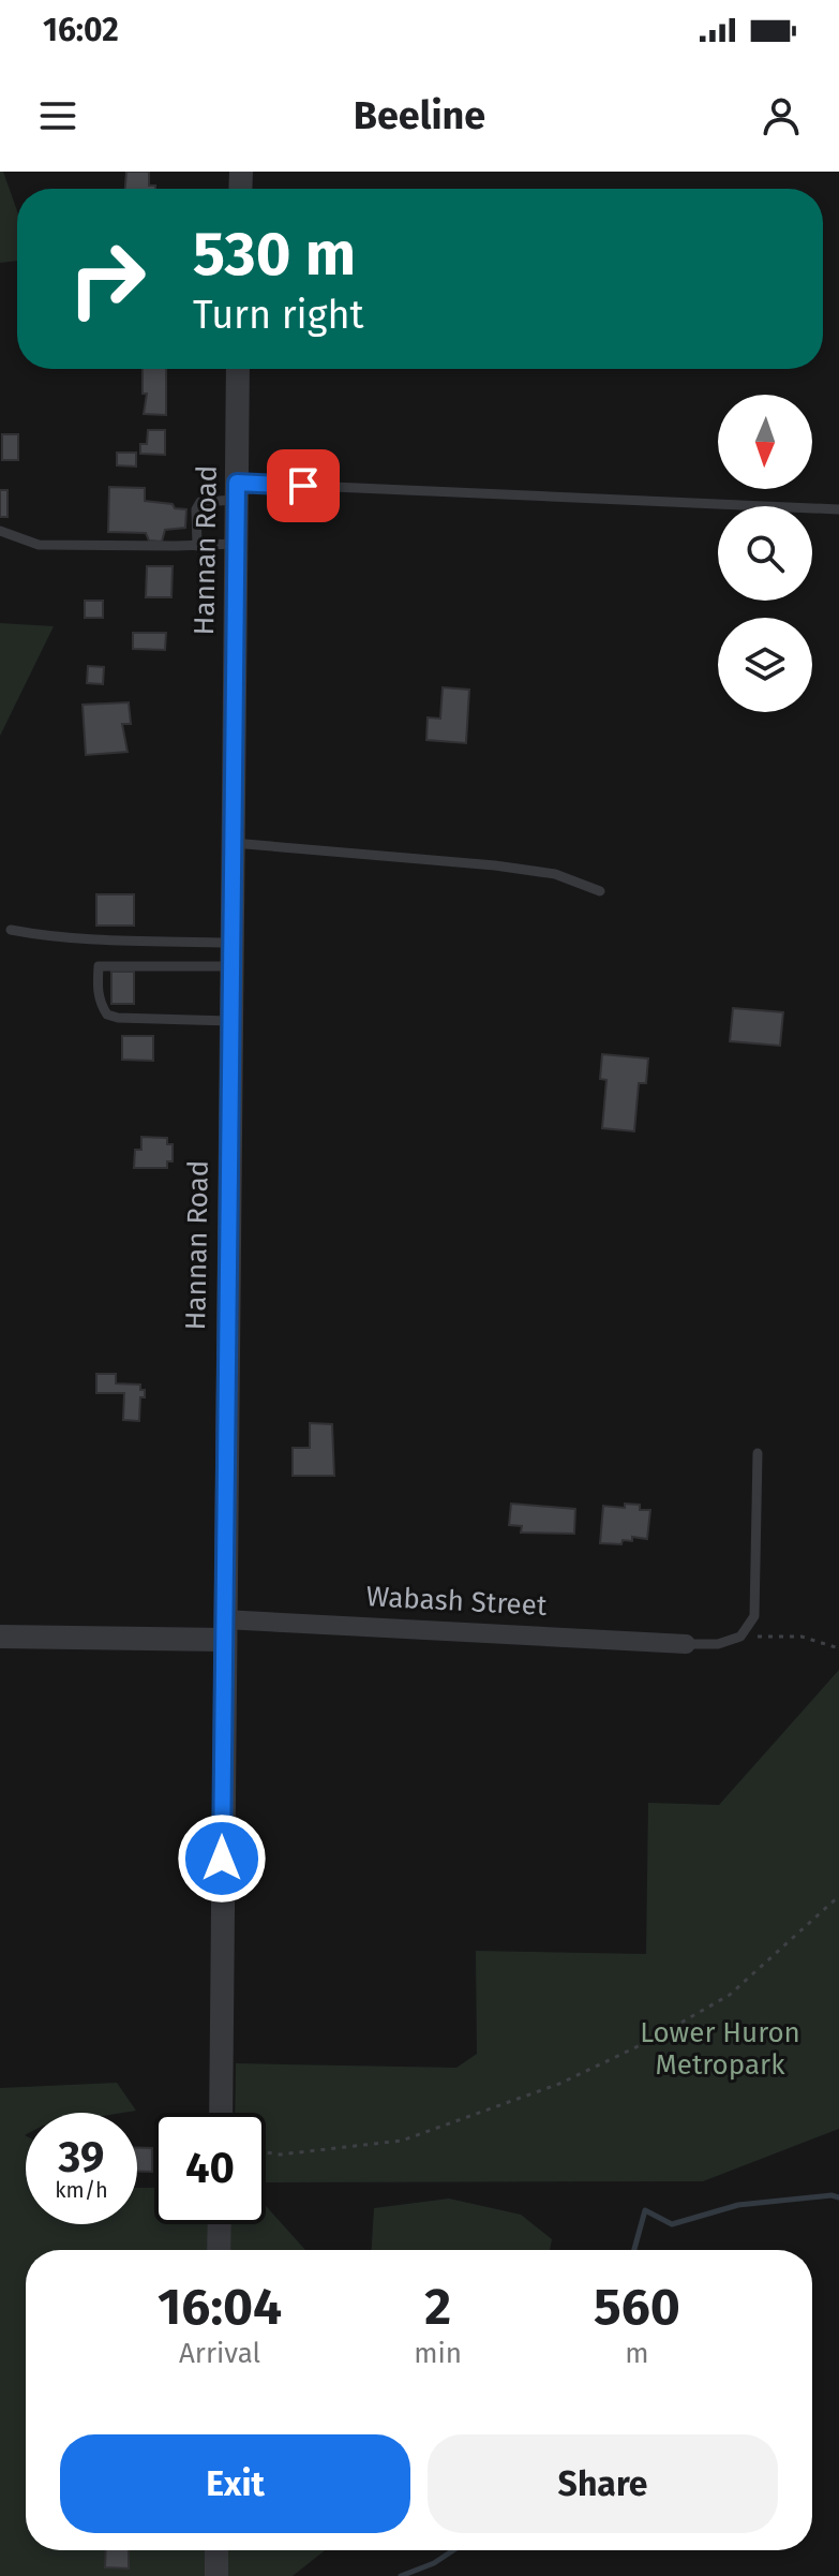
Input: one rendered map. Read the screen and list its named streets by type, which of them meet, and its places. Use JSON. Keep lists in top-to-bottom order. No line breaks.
{"streets":{"street":["Hannan Road","Wabash Street"]},"crossings":[["Hannan Road","Wabash Street"]],"parks":["Lower Huron Metropark"],"north":"bottom","page":{"status":"16:02","header":"Beeline","turn":["530 m","Turn right"],"speed":"39 km/h","limit":"40","eta":["16:04","Arrival","2","min","560","m"],"buttons":["Exit","Share"]}}
